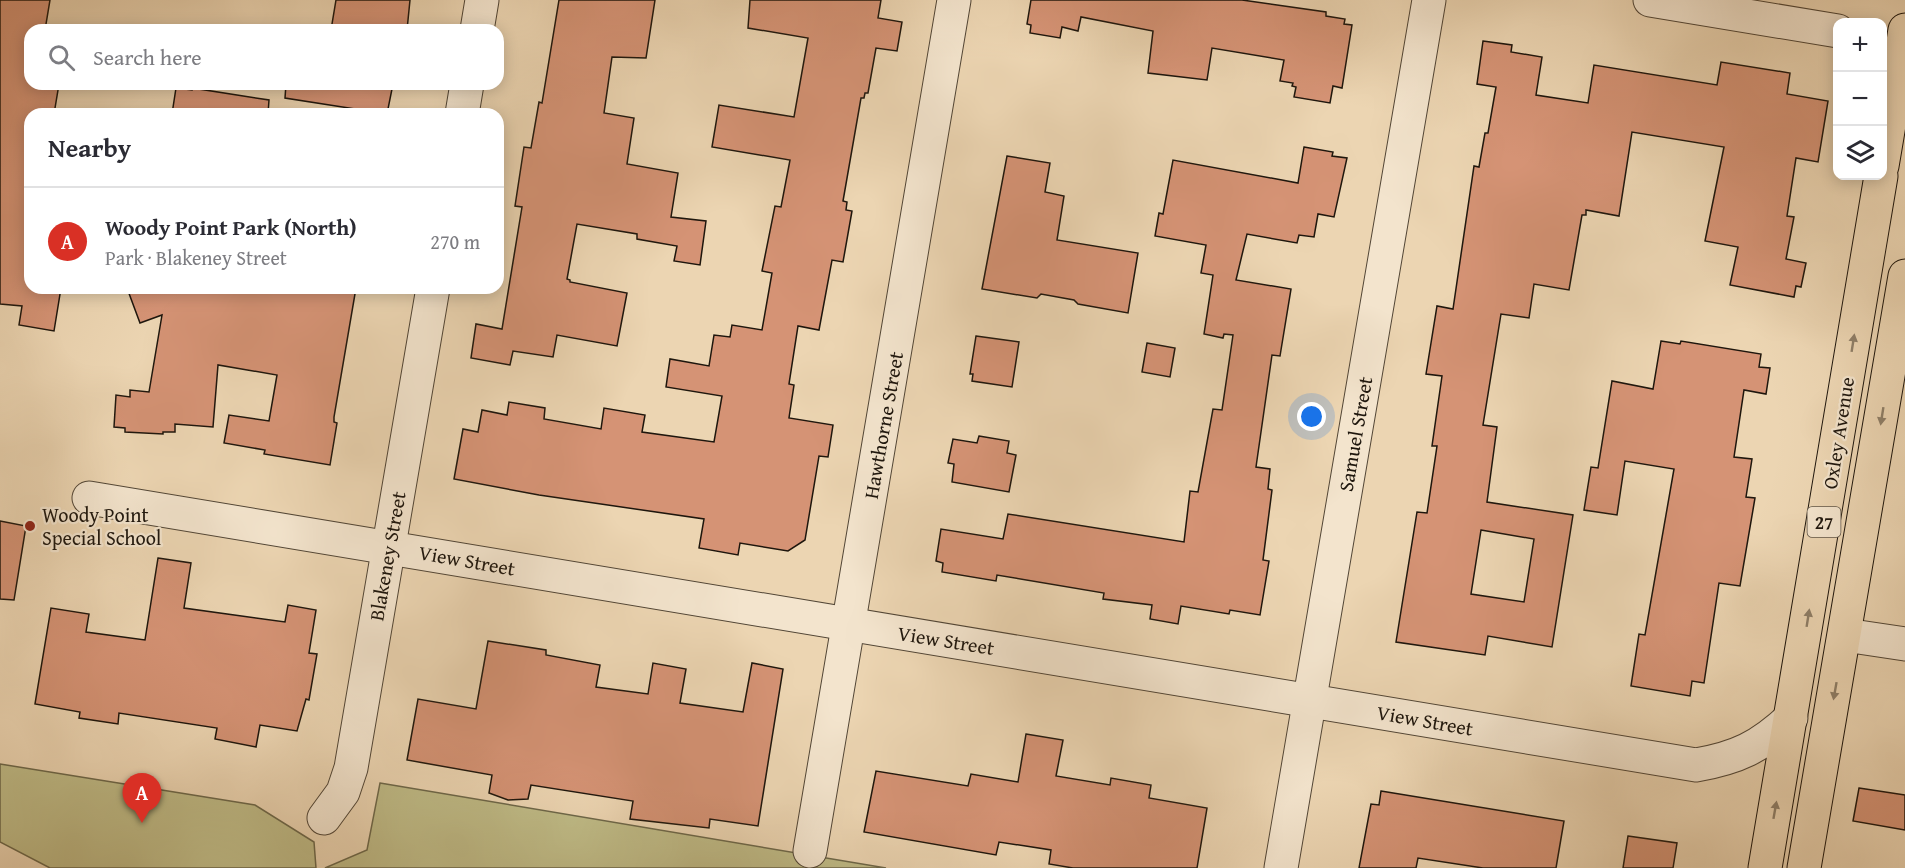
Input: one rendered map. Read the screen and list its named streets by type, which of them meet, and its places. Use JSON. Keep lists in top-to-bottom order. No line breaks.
{"streets":{"main road":["Oxley Avenue","27"],"street":["Hawthorne Street","Samuel Street","Blakeney Street","View Street"]},"crossings":[["Hawthorne Street","View Street"],["Oxley Avenue","View Street"],["Samuel Street","View Street"],["Blakeney Street","View Street"]],"places":["Woody Point Special School"],"page":{"map_buttons":["+","−"],"search":"Search here","heading":"Nearby","list":[{"mark":"A","name":"Woody Point Park (North)","note":"Park · Blakeney Street","value":"270 m"}],"pins":"A"}}
